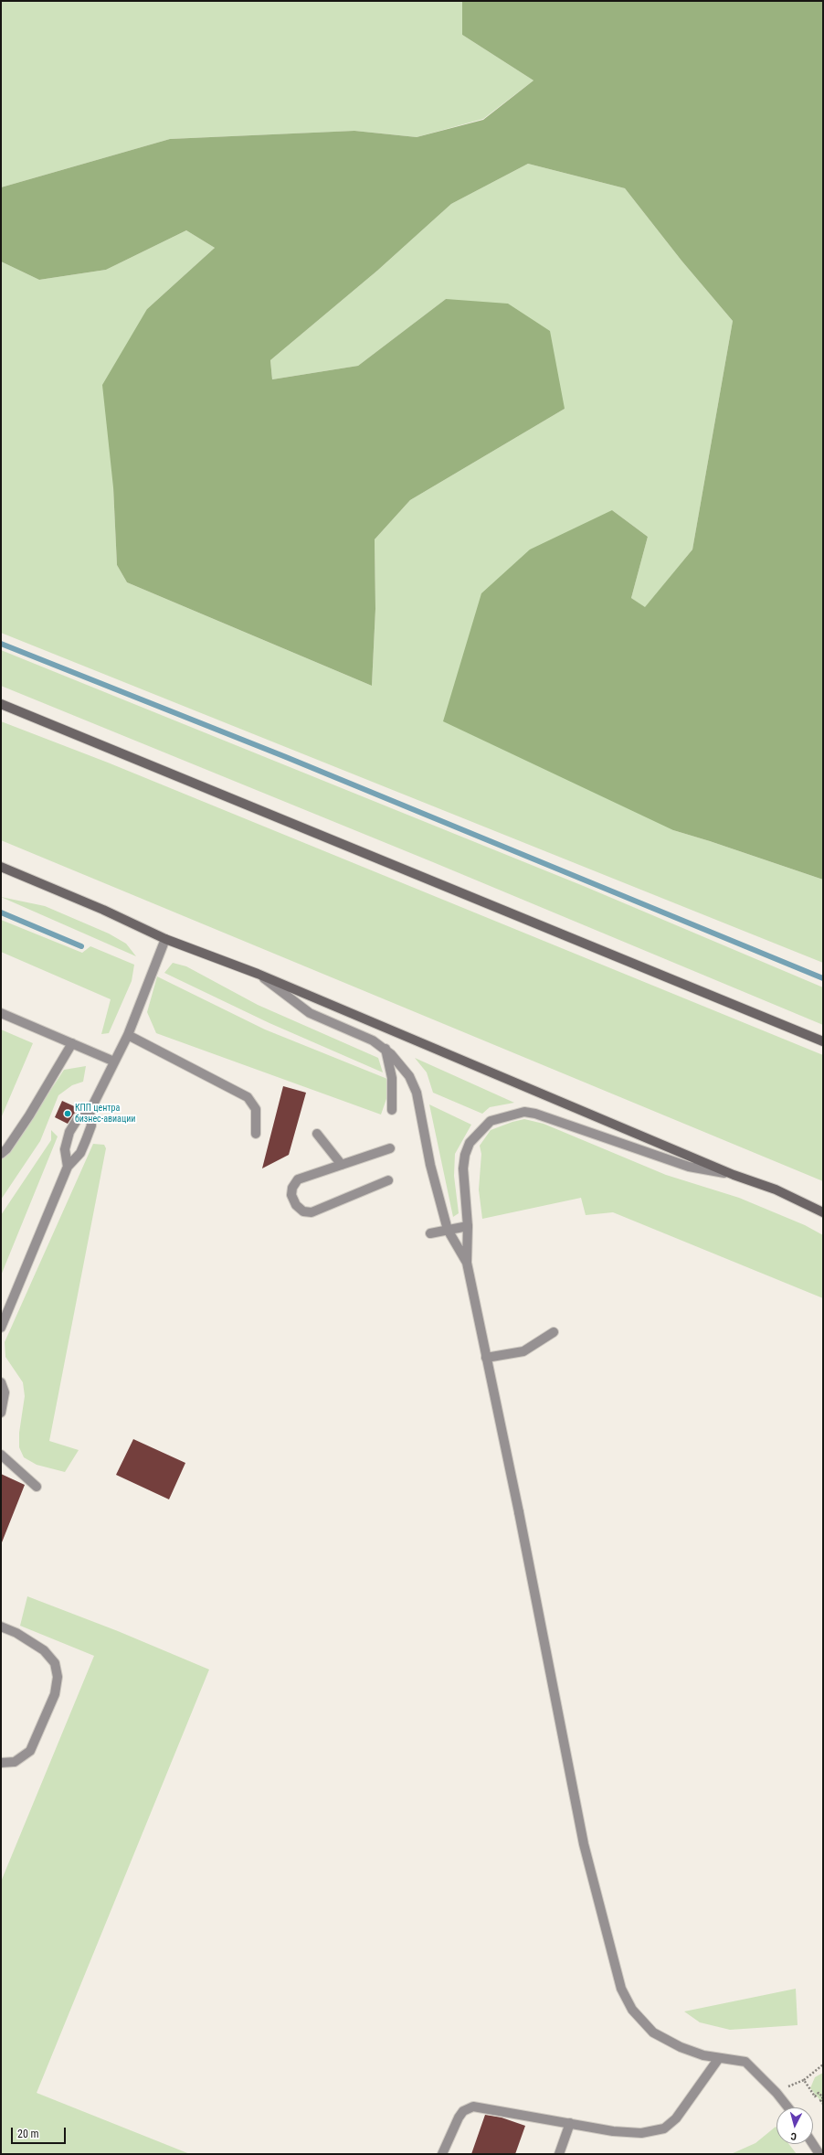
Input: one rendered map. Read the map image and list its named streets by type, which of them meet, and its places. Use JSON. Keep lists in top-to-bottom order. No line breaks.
{"places":["КПП центра бизнес-авиации"],"scale_bar":"20 m","north":"bottom"}
